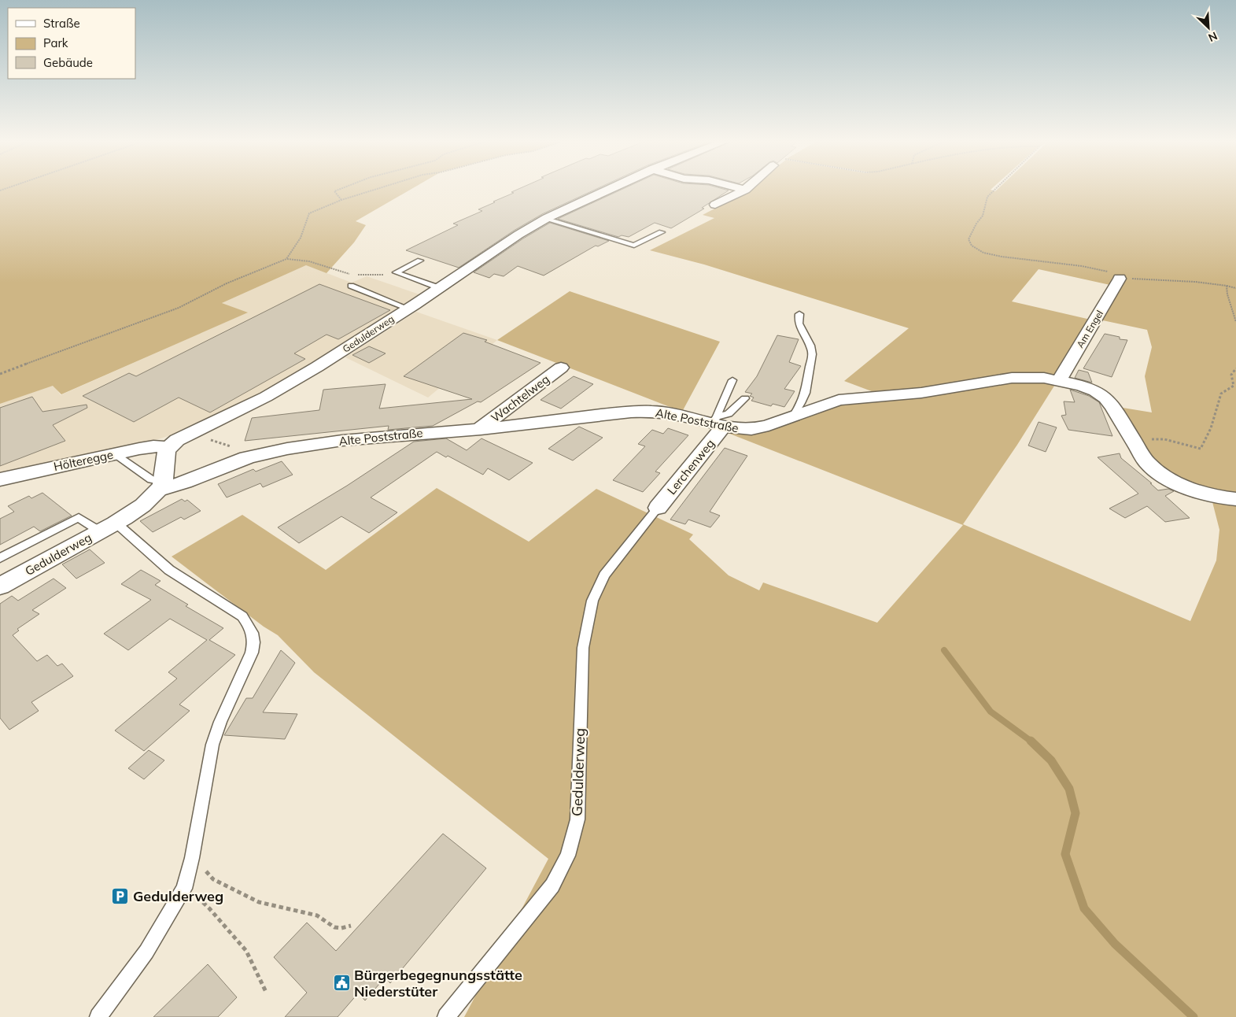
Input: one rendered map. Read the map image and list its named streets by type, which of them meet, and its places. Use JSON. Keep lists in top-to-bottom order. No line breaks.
{"streets":{"street":["Am Engel","Gedulderweg","Wachtelweg","Alte Poststraße","Hölteregge","Lerchenweg"]},"crossings":[["Am Engel","Alte Poststraße"],["Gedulderweg","Alte Poststraße"],["Gedulderweg","Hölteregge"],["Gedulderweg","Lerchenweg"],["Wachtelweg","Alte Poststraße"],["Alte Poststraße","Lerchenweg"]],"places":{"parking":["Gedulderweg"],"public building":["Bürgerbegegnungsstätte Niederstüter"]},"legend":["Straße","Park","Gebäude"],"north":"bottom right"}
